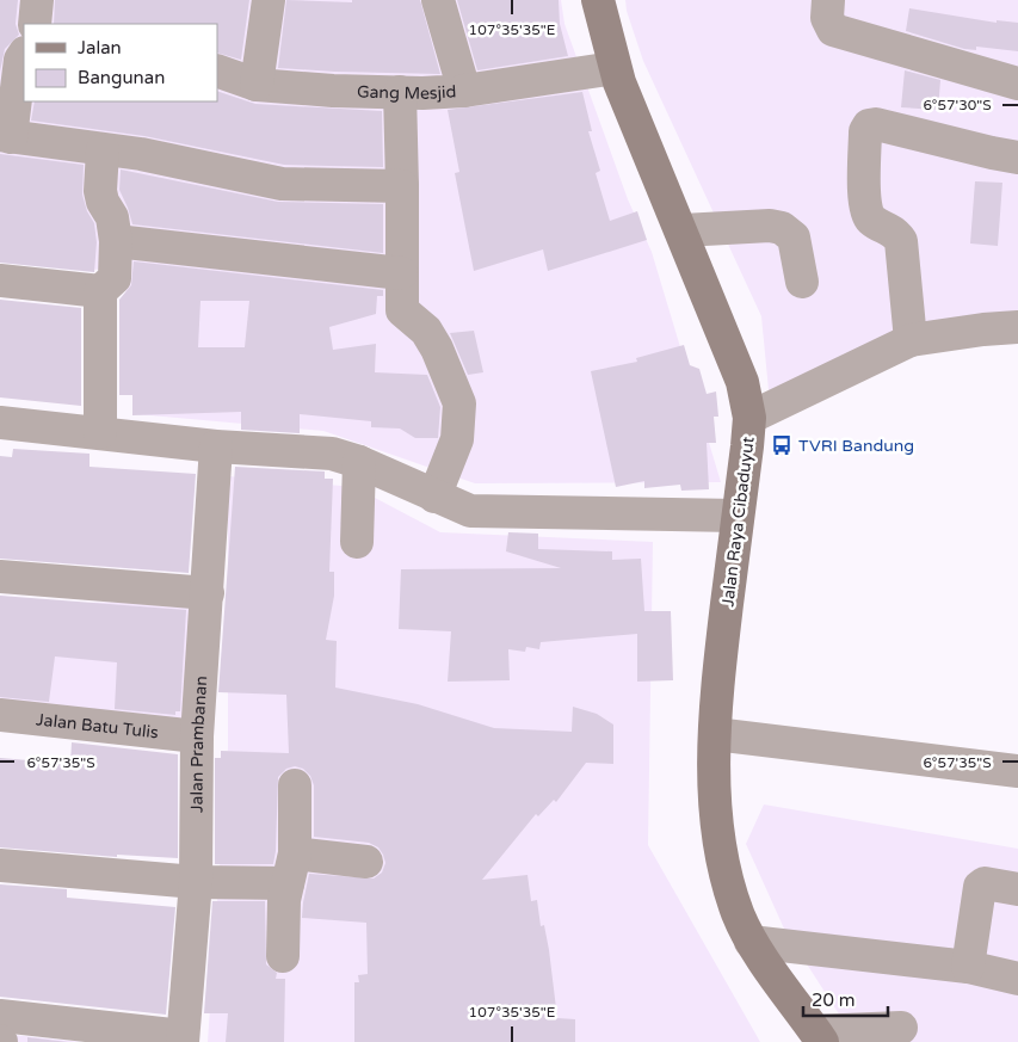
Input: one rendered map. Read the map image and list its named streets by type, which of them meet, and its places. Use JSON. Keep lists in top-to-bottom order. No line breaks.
{"streets":{"main road":["Jalan Raya Cibaduyut"],"street":["Gang Mesjid","Jalan Batu Tulis","Jalan Prambanan"]},"crossings":[["Jalan Batu Tulis","Jalan Prambanan"]],"places":{"bus stop":["TVRI Bandung"]},"legend":["Jalan","Bangunan"],"scale_bar":"20 m","coordinates":["107°35'35\"E","6°57'30\"S","6°57'35\"S"]}
